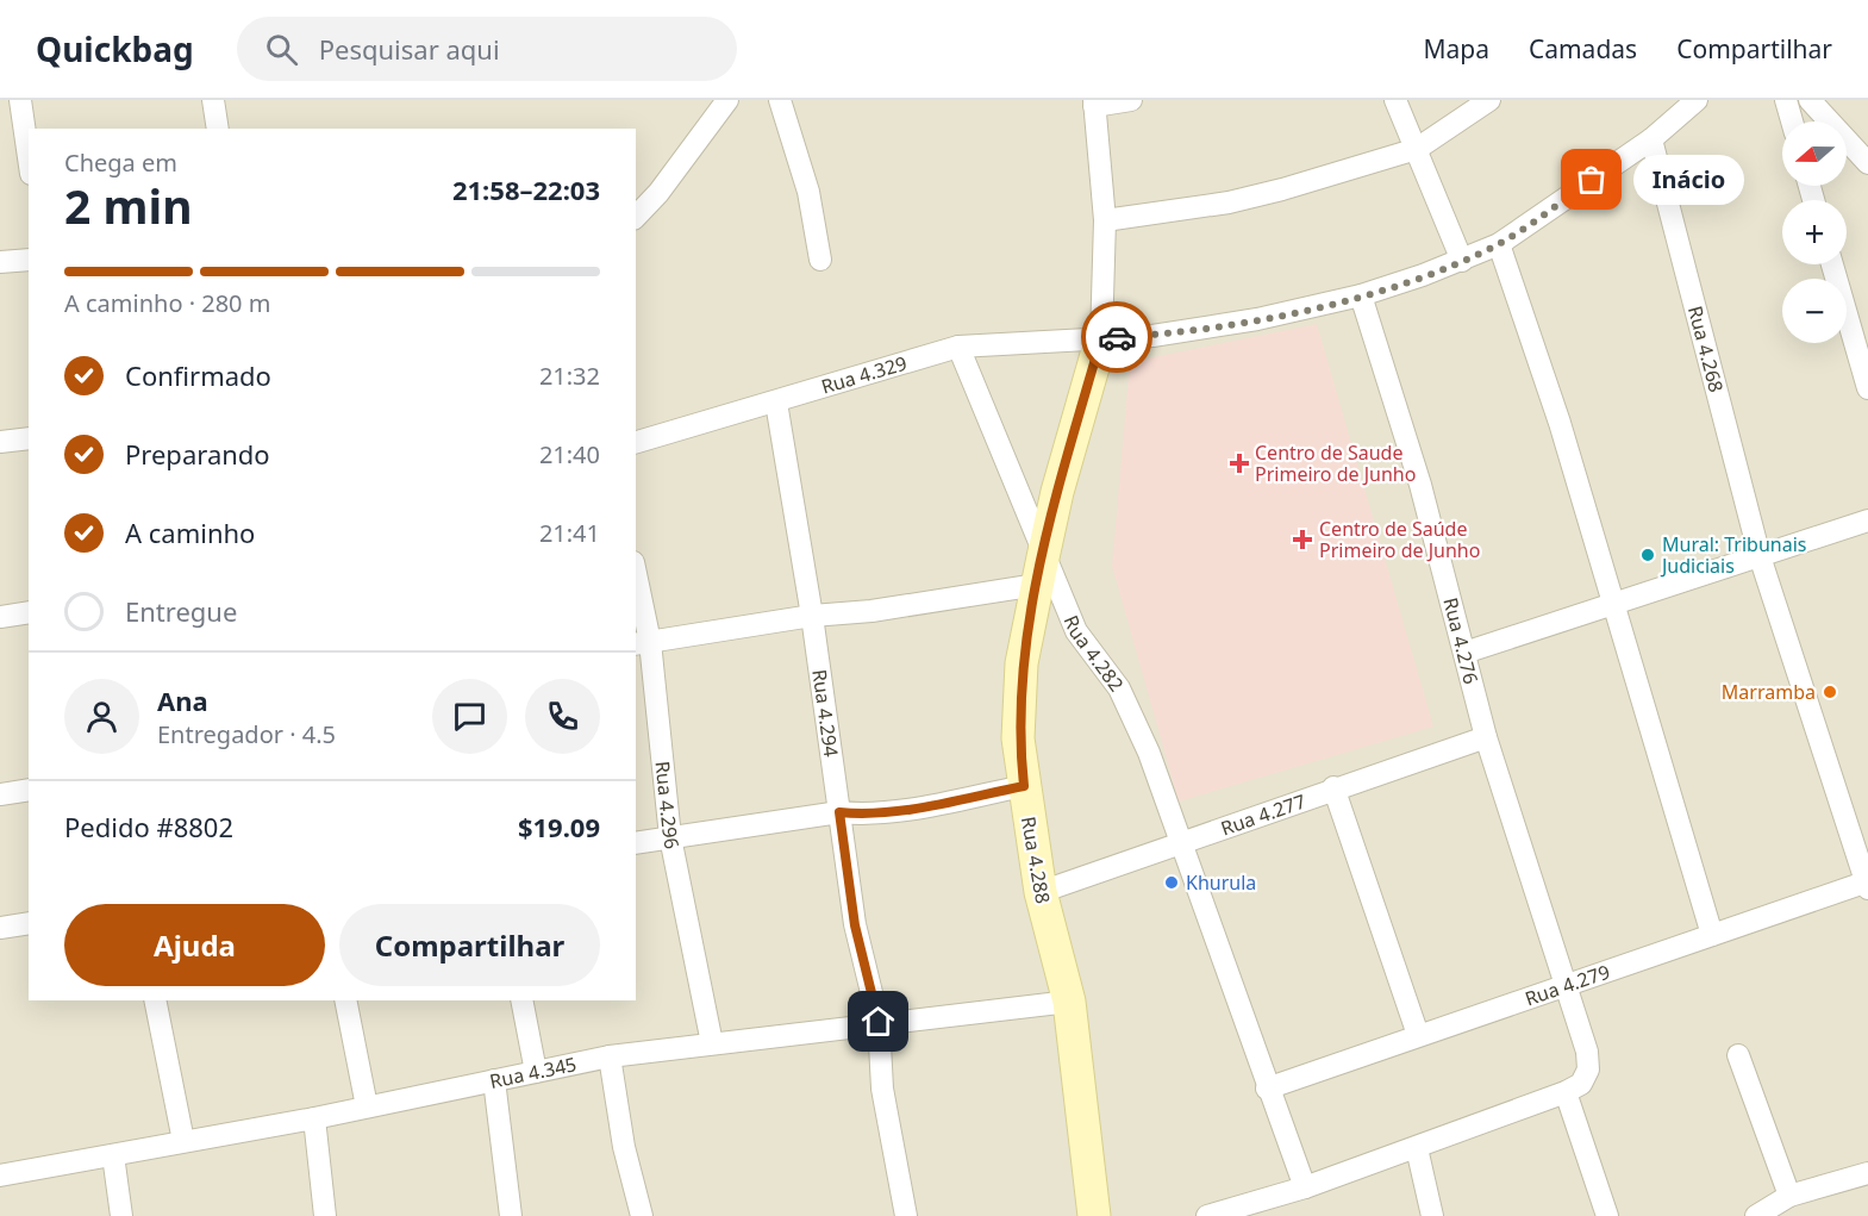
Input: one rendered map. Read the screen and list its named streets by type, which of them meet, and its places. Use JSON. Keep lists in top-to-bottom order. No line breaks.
{"streets":{"street":["Rua 4.268","Rua 4.329","Rua 4.276","Rua 4.282","Rua 4.294","Rua 4.296","Rua 4.277","Rua 4.288","Rua 4.279","Rua 4.345"]},"crossings":[["Rua 4.268","Rua 4.329"],["Rua 4.268","Rua 4.279"],["Rua 4.329","Rua 4.276"],["Rua 4.329","Rua 4.294"],["Rua 4.276","Rua 4.277"],["Rua 4.276","Rua 4.279"],["Rua 4.282","Rua 4.277"],["Rua 4.282","Rua 4.288"],["Rua 4.282","Rua 4.279"],["Rua 4.294","Rua 4.345"],["Rua 4.296","Rua 4.345"],["Rua 4.277","Rua 4.288"],["Rua 4.288","Rua 4.345"]],"places":{"other":["Inácio","Mural: Tribunais Judiciais","Marramba","Khurula"],"health":["Centro de Saude Primeiro de Junho","Centro de Saúde Primeiro de Junho"]},"north":"left","page":{"header":"Quickbag","search":"Pesquisar aqui","nav":["Mapa","Camadas","Compartilhar"],"map_buttons":["+","−"],"heading":["2 min","Chega em","21:58–22:03"],"panel":["Ana","Entregador · 4.5","Pedido #8802","$19.09"],"bubble":"Inácio","bar":"A caminho · 280 m","list":[["Confirmado","21:32"],["Preparando","21:40"],["A caminho","21:41"],"Entregue"],"buttons":["Ajuda","Compartilhar"]}}
